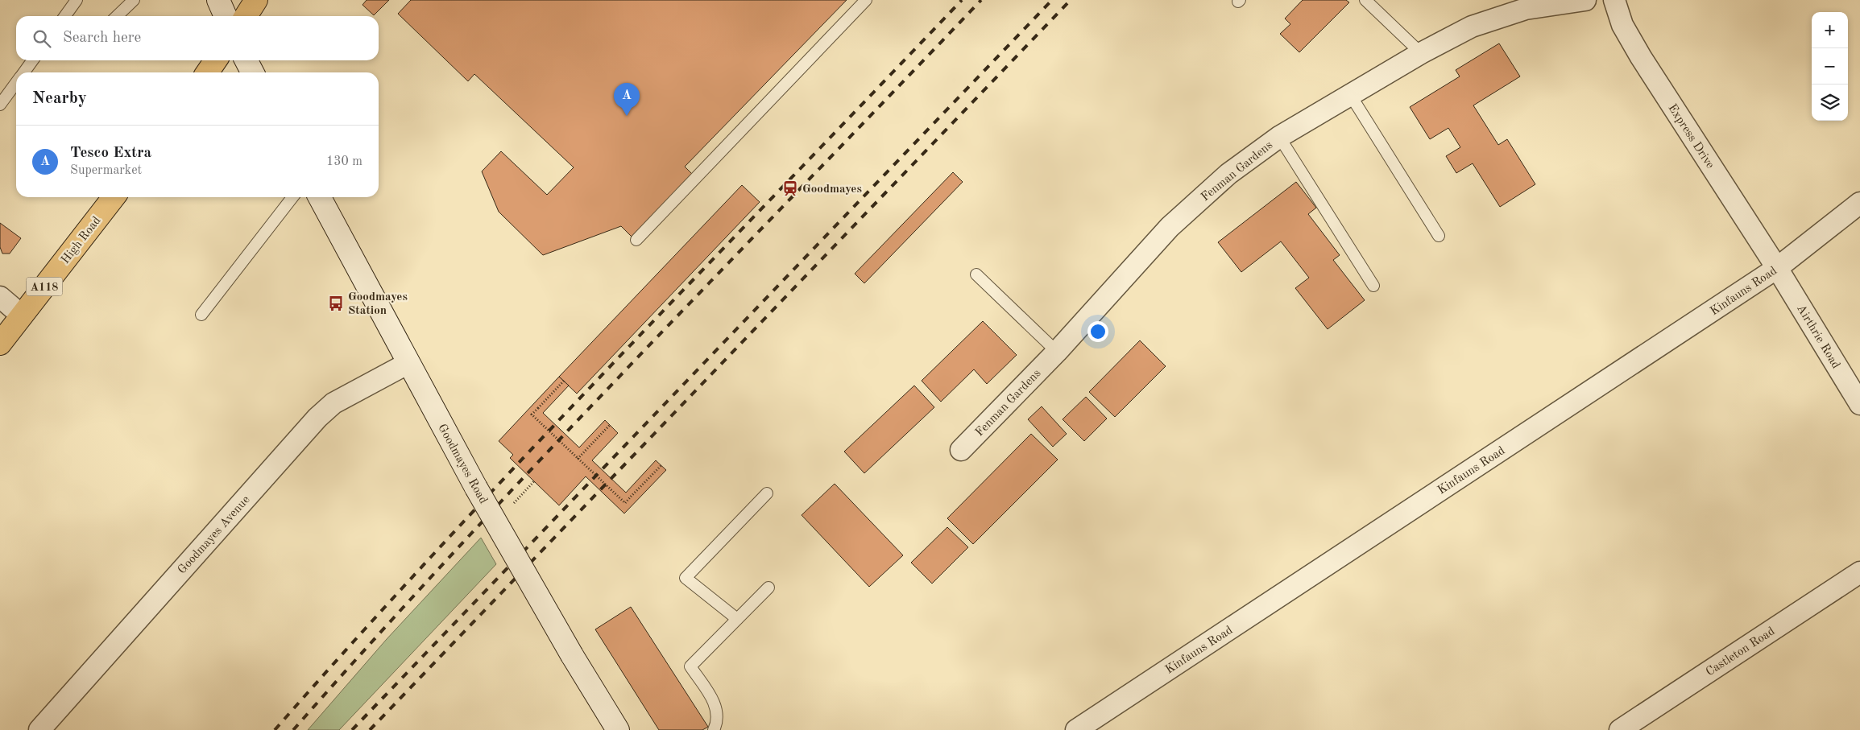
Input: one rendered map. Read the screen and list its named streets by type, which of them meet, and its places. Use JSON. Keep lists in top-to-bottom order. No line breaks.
{"streets":{"main road":["High Road","A118","Goodmayes Road"],"street":["Express Drive","Fenman Gardens","Kinfauns Road","Airthrie Road","Goodmayes Avenue","Castleton Road"]},"crossings":[["Express Drive","Kinfauns Road"],["Express Drive","Airthrie Road"],["Kinfauns Road","Airthrie Road"],["Goodmayes Road","Goodmayes Avenue"]],"places":{"station":["Goodmayes"],"bus stop":["Goodmayes Station"]},"page":{"map_buttons":["+","−"],"search":"Search here","heading":"Nearby","pins":"A","list":[{"mark":"A","name":"Tesco Extra","note":"Supermarket","value":"130 m"}]}}
